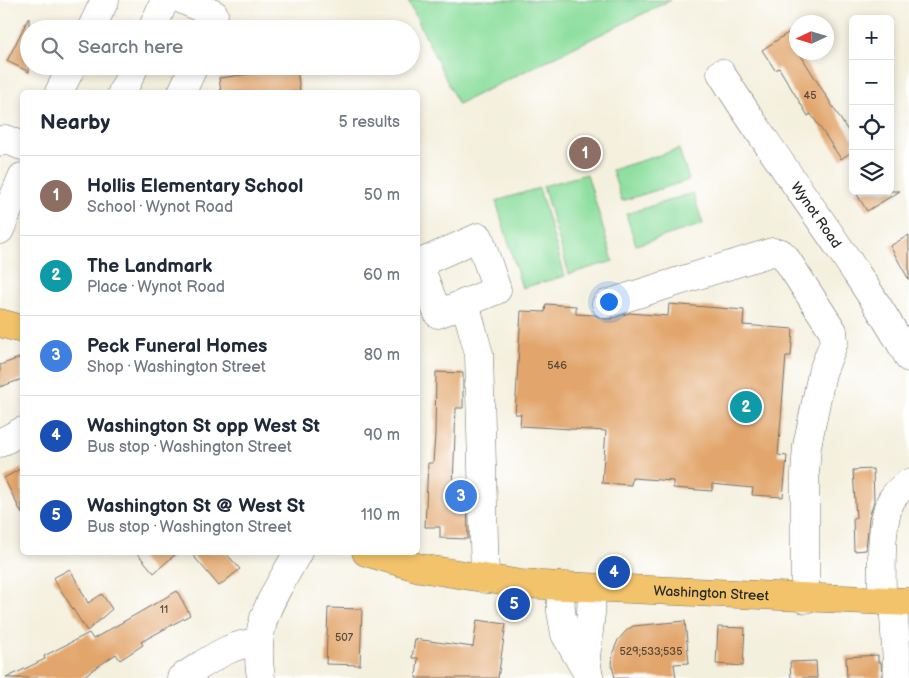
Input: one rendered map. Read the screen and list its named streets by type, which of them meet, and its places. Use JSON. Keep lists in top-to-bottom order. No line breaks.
{"streets":{"main road":["Washington Street"],"street":["Wynot Road"]},"house_numbers":["45","546","11","507","529;533;535"],"north":"left","page":{"map_buttons":["+","−"],"search":"Search here","heading":["Nearby","5 results"],"pins":["1","2","3","4","5"],"list":[{"mark":"1","name":"Hollis Elementary School","note":"School · Wynot Road","value":"50 m"},{"mark":"2","name":"The Landmark","note":"Place · Wynot Road","value":"60 m"},{"mark":"3","name":"Peck Funeral Homes","note":"Shop · Washington Street","value":"80 m"},{"mark":"4","name":"Washington St opp West St","note":"Bus stop · Washington Street","value":"90 m"},{"mark":"5","name":"Washington St @ West St","note":"Bus stop · Washington Street","value":"110 m"}]}}
